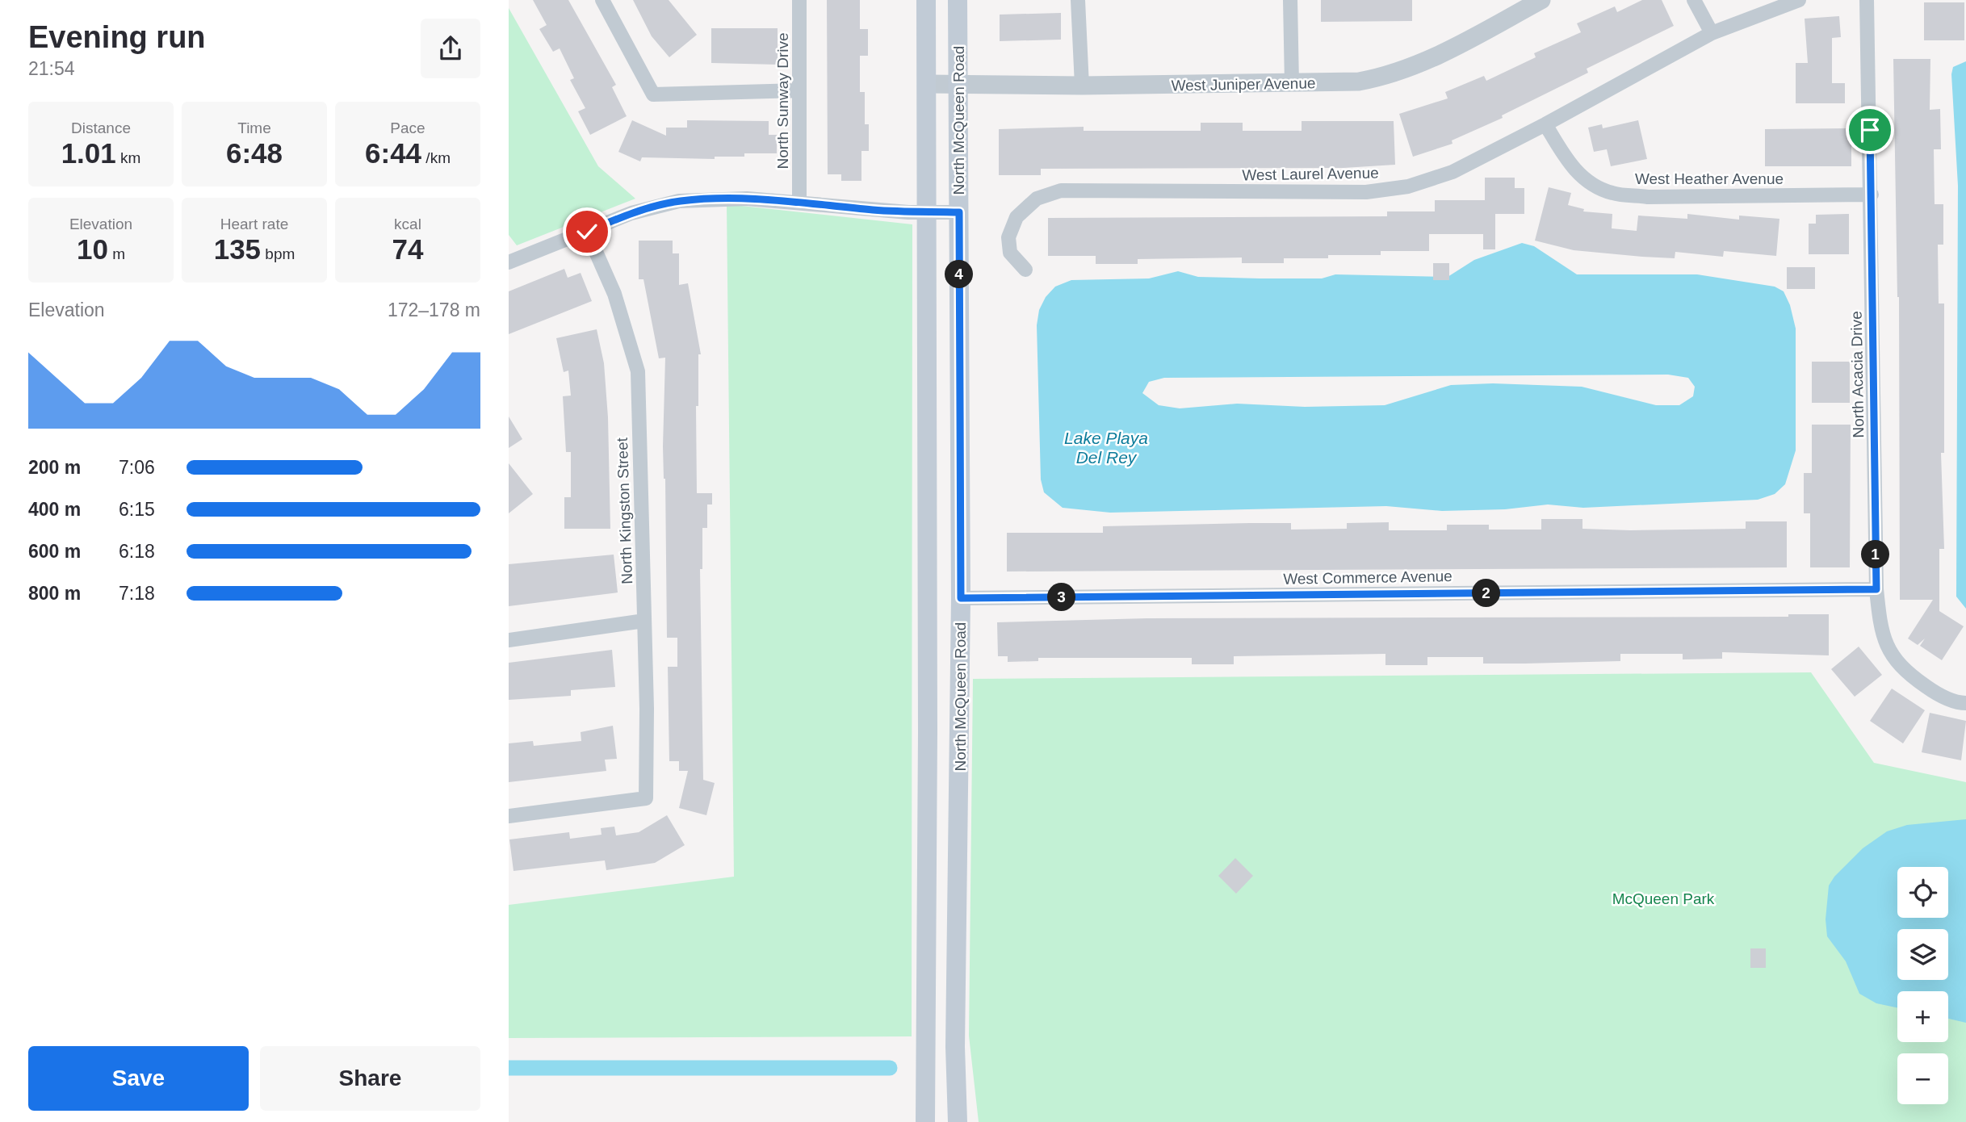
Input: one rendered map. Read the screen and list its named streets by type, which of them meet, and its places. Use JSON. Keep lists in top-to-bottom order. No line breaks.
{"streets":{"main road":["North McQueen Road"],"street":["West Juniper Avenue","North Sunway Drive","West Laurel Avenue","West Heather Avenue","North Acacia Drive","North Kingston Street","West Commerce Avenue"]},"crossings":[["West Juniper Avenue","North McQueen Road"],["North McQueen Road","West Commerce Avenue"],["West Laurel Avenue","West Heather Avenue"],["West Heather Avenue","North Acacia Drive"],["North Acacia Drive","West Commerce Avenue"]],"water":["Lake Playa Del Rey"],"parks":["McQueen Park"],"page":{"heading":["Evening run","21:54"],"stats":[["Distance","1.01 km"],["Time","6:48"],["Pace","6:44 /km"],["Elevation","10 m"],["Heart rate","135 bpm"],["kcal","74"]],"pins":["4","1","2","3"],"chart":["Elevation","172–178 m"],"list":[{"name":"200 m","note":"7:06"},{"name":"400 m","note":"6:15"},{"name":"600 m","note":"6:18"},{"name":"800 m","note":"7:18"}],"map_buttons":["+","−"],"buttons":["Save","Share"]}}
